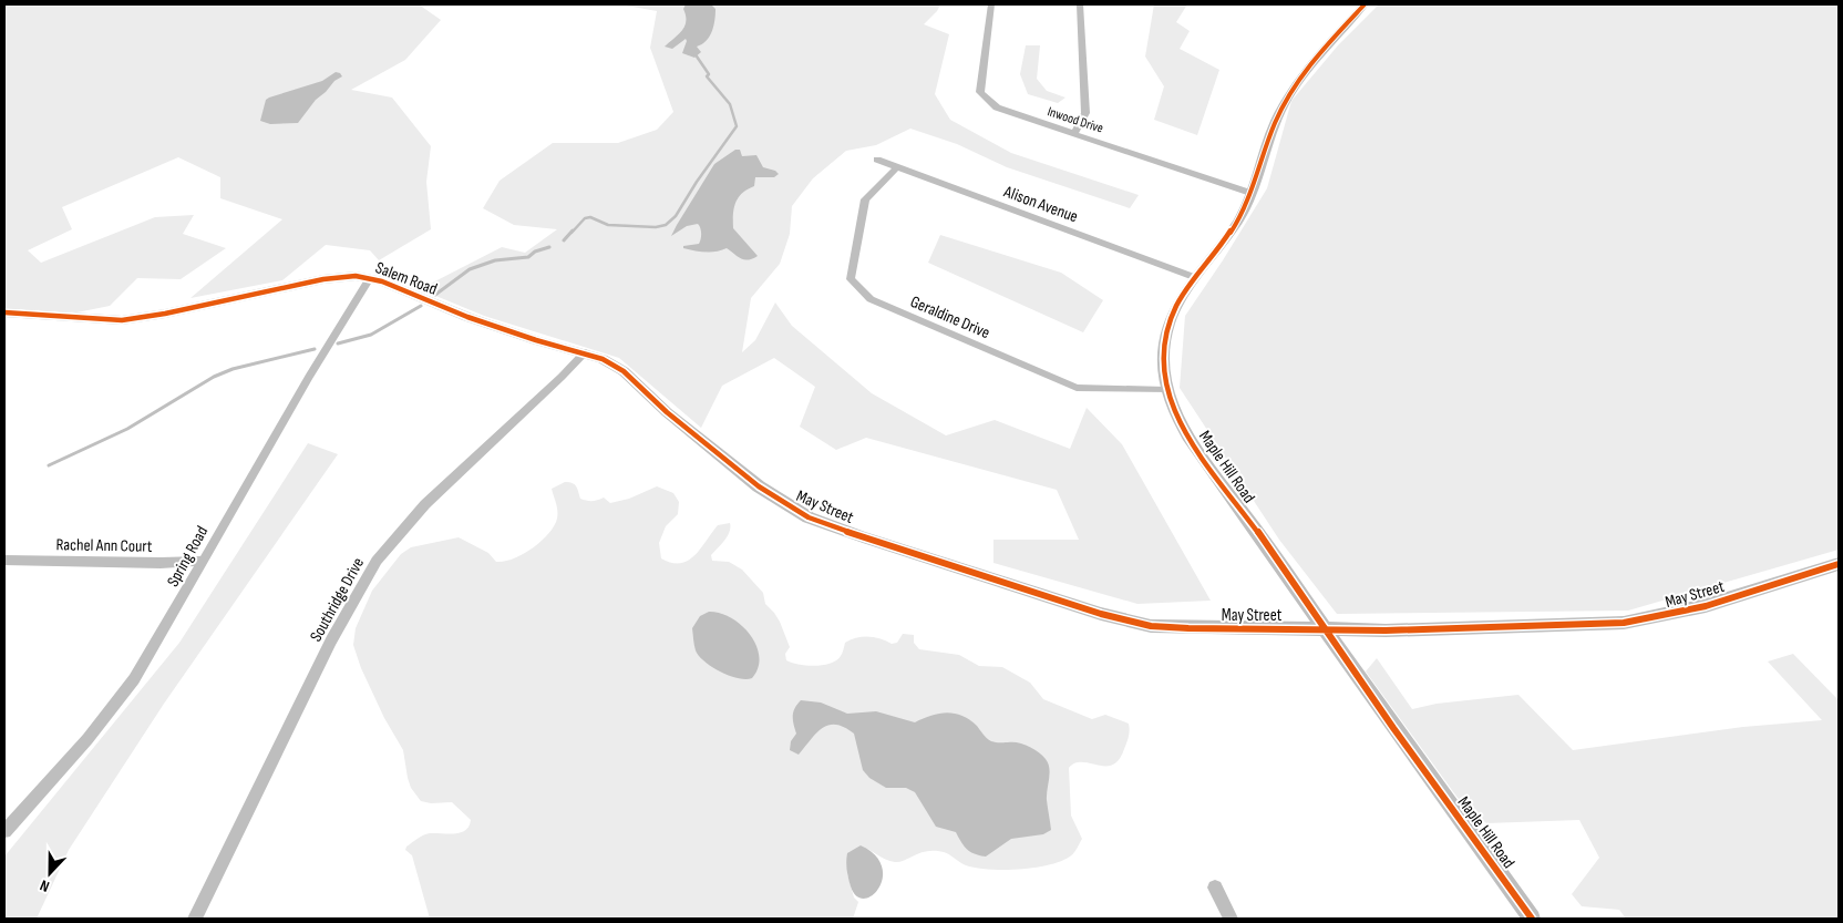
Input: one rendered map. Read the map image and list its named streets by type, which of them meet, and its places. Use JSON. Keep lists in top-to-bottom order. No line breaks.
{"streets":{"street":["Inwood Drive","Alison Avenue","Salem Road","Geraldine Drive","Maple Hill Road","May Street","Rachel Ann Court","Spring Road","Southridge Drive"]},"crossings":[["Inwood Drive","Maple Hill Road"],["Alison Avenue","Geraldine Drive"],["Alison Avenue","Maple Hill Road"],["Salem Road","May Street"],["Salem Road","Spring Road"],["Salem Road","Southridge Drive"],["Geraldine Drive","Maple Hill Road"],["Maple Hill Road","May Street"],["Rachel Ann Court","Spring Road"]],"north":"bottom"}
